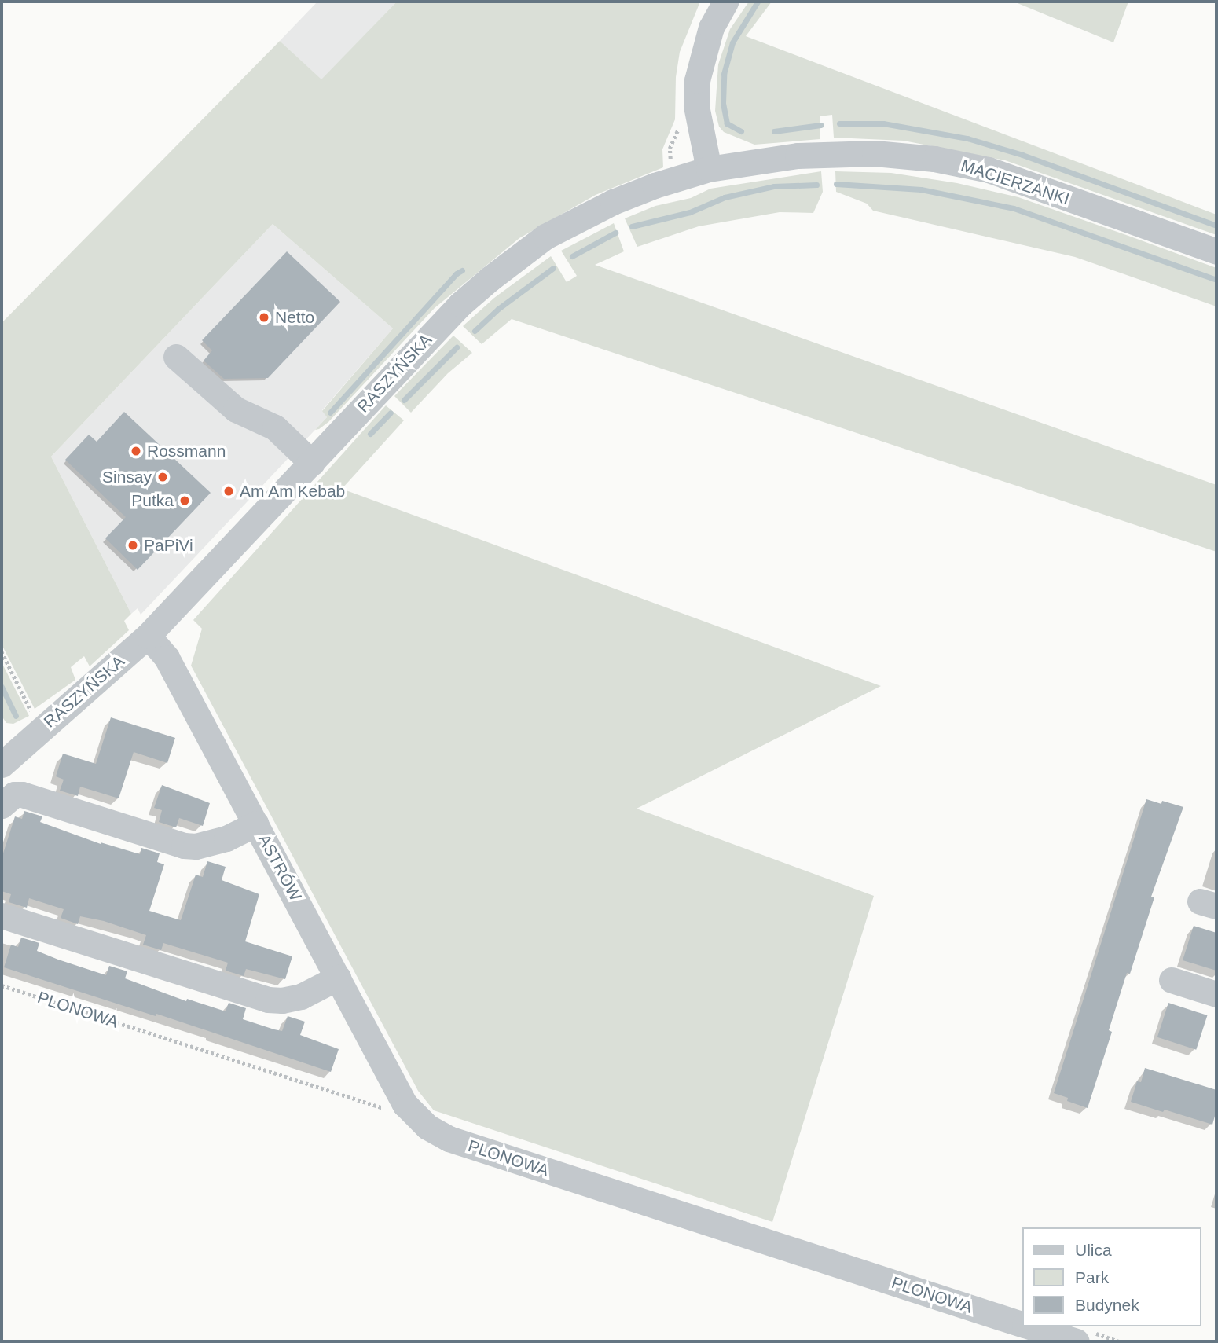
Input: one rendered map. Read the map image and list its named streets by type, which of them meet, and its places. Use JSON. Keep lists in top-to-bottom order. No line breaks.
{"streets":{"street":["MACIERZANKI","RASZYŃSKA","ASTRÓW","PLONOWA"]},"crossings":[["MACIERZANKI","RASZYŃSKA"],["RASZYŃSKA","ASTRÓW"],["ASTRÓW","PLONOWA"]],"places":["Netto","Rossmann","Sinsay","Am Am Kebab","Putka","PaPiVi"],"legend":["Ulica","Park","Budynek"]}
